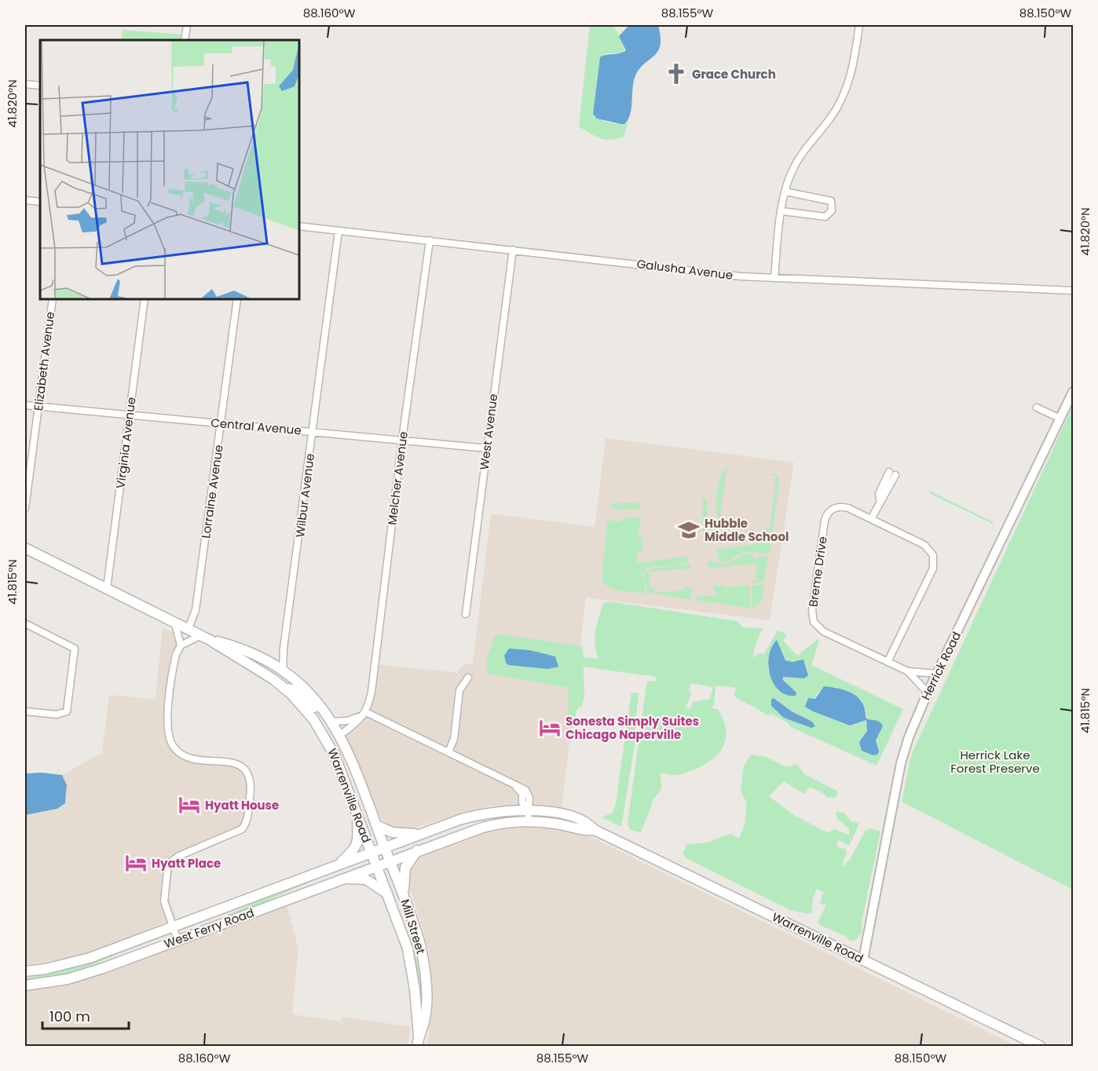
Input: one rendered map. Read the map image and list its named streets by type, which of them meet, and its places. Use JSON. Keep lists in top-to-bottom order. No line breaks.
{"streets":{"main road":["Warrenville Road","Mill Street","West Ferry Road"],"street":["Galusha Avenue","Elizabeth Avenue","Central Avenue","West Avenue","Virginia Avenue","Melcher Avenue","Lorraine Avenue","Wilbur Avenue","Breme Drive","Herrick Road"]},"crossings":[["Galusha Avenue","West Avenue"],["Galusha Avenue","Melcher Avenue"],["Galusha Avenue","Wilbur Avenue"],["Elizabeth Avenue","Central Avenue"],["Central Avenue","West Avenue"],["Central Avenue","Virginia Avenue"],["Central Avenue","Melcher Avenue"],["Central Avenue","Lorraine Avenue"],["Central Avenue","Wilbur Avenue"],["Virginia Avenue","Warrenville Road"],["Lorraine Avenue","Warrenville Road"],["Wilbur Avenue","Warrenville Road"],["Breme Drive","Herrick Road"],["Herrick Road","Warrenville Road"],["Warrenville Road","Mill Street"],["Warrenville Road","West Ferry Road"],["Mill Street","West Ferry Road"]],"parks":["Herrick Lake Forest Preserve"],"places":{"church":["Grace Church"],"school or university":["Hubble Middle School"],"hotel":["Sonesta Simply Suites Chicago Naperville","Hyatt House","Hyatt Place"]},"scale_bar":"100 m","coordinates":["88.160°W","88.155°W","88.150°W","41.820°N","41.815°N"]}
